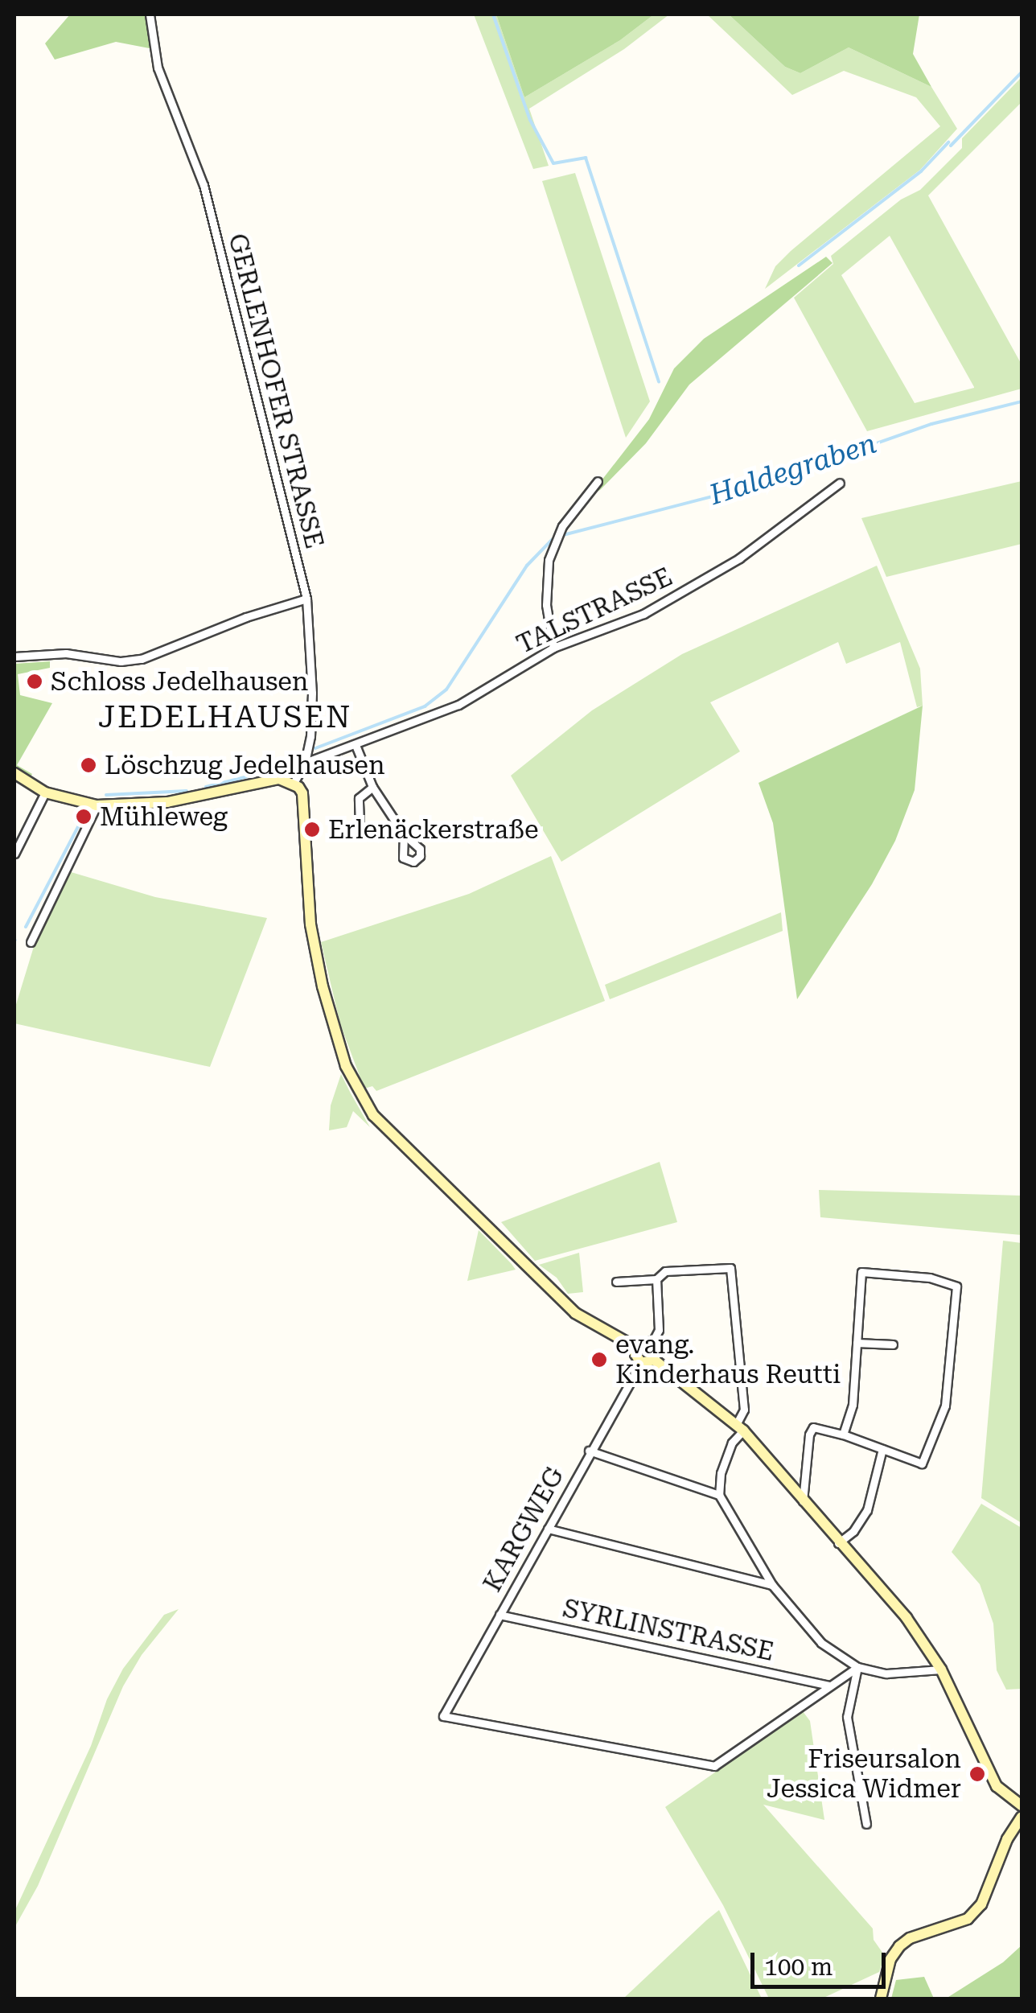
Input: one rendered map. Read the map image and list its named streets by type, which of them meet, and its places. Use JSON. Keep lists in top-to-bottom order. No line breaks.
{"streets":{"street":["GERLENHOFER STRASSE","TALSTRASSE","KARGWEG","SYRLINSTRASSE"]},"crossings":[["GERLENHOFER STRASSE","TALSTRASSE"],["KARGWEG","SYRLINSTRASSE"]],"districts":["JEDELHAUSEN"],"water":["Haldegraben"],"places":["Schloss Jedelhausen","Löschzug Jedelhausen","Mühleweg","Erlenäckerstraße","evang. Kinderhaus Reutti","Friseursalon Jessica Widmer"],"scale_bar":"100 m"}
